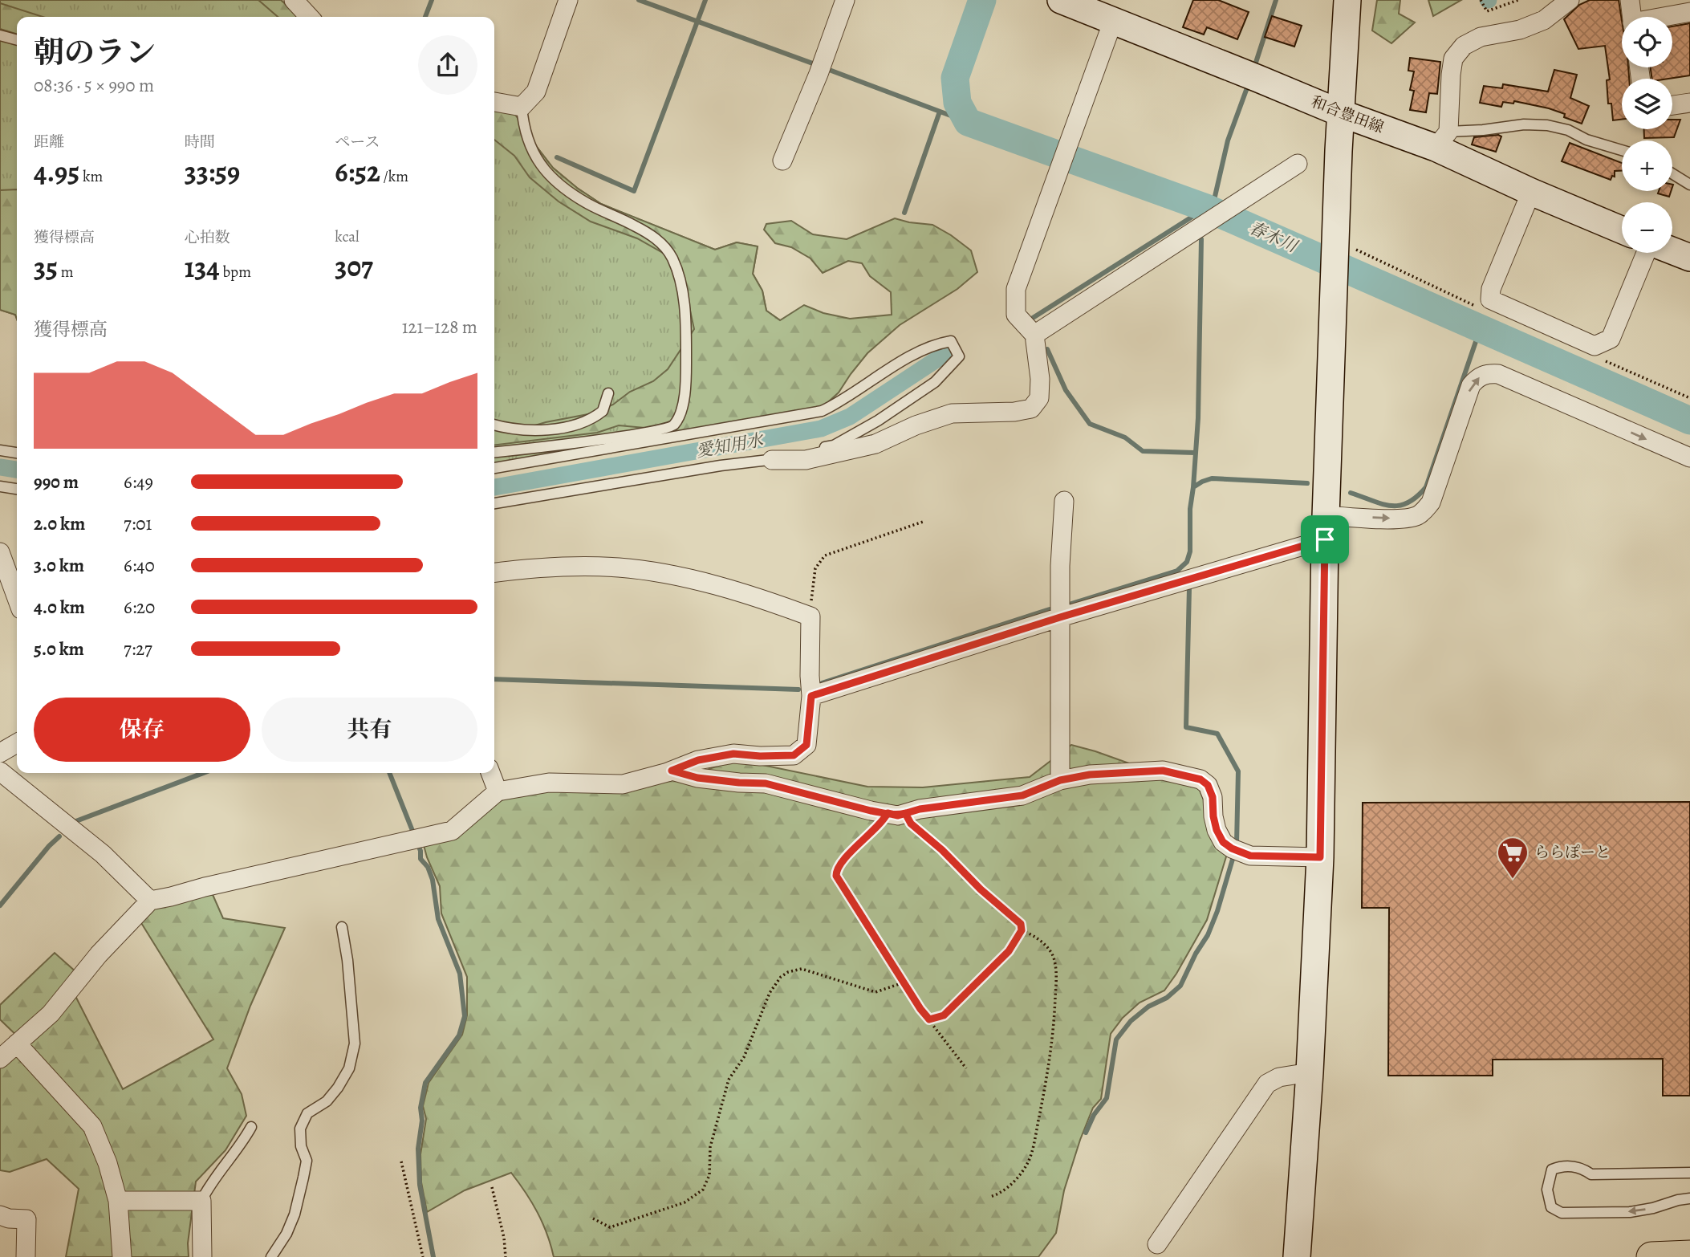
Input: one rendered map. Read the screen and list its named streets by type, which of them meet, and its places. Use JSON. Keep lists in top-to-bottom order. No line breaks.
{"streets":{"street":["和合豊田線"]},"water":["春木川","愛知用水"],"places":{"supermarket":["ららぽーと"]},"page":{"map_buttons":["+","−"],"heading":["朝のラン","08:36 · 5 × 990 m"],"stats":[["距離","4.95 km"],["時間","33:59"],["ペース","6:52 /km"],["獲得標高","35 m"],["心拍数","134 bpm"],["kcal","307"]],"chart":["獲得標高","121–128 m"],"list":[{"name":"990 m","note":"6:49"},{"name":"2.0 km","note":"7:01"},{"name":"3.0 km","note":"6:40"},{"name":"4.0 km","note":"6:20"},{"name":"5.0 km","note":"7:27"}],"buttons":["保存","共有"]}}
